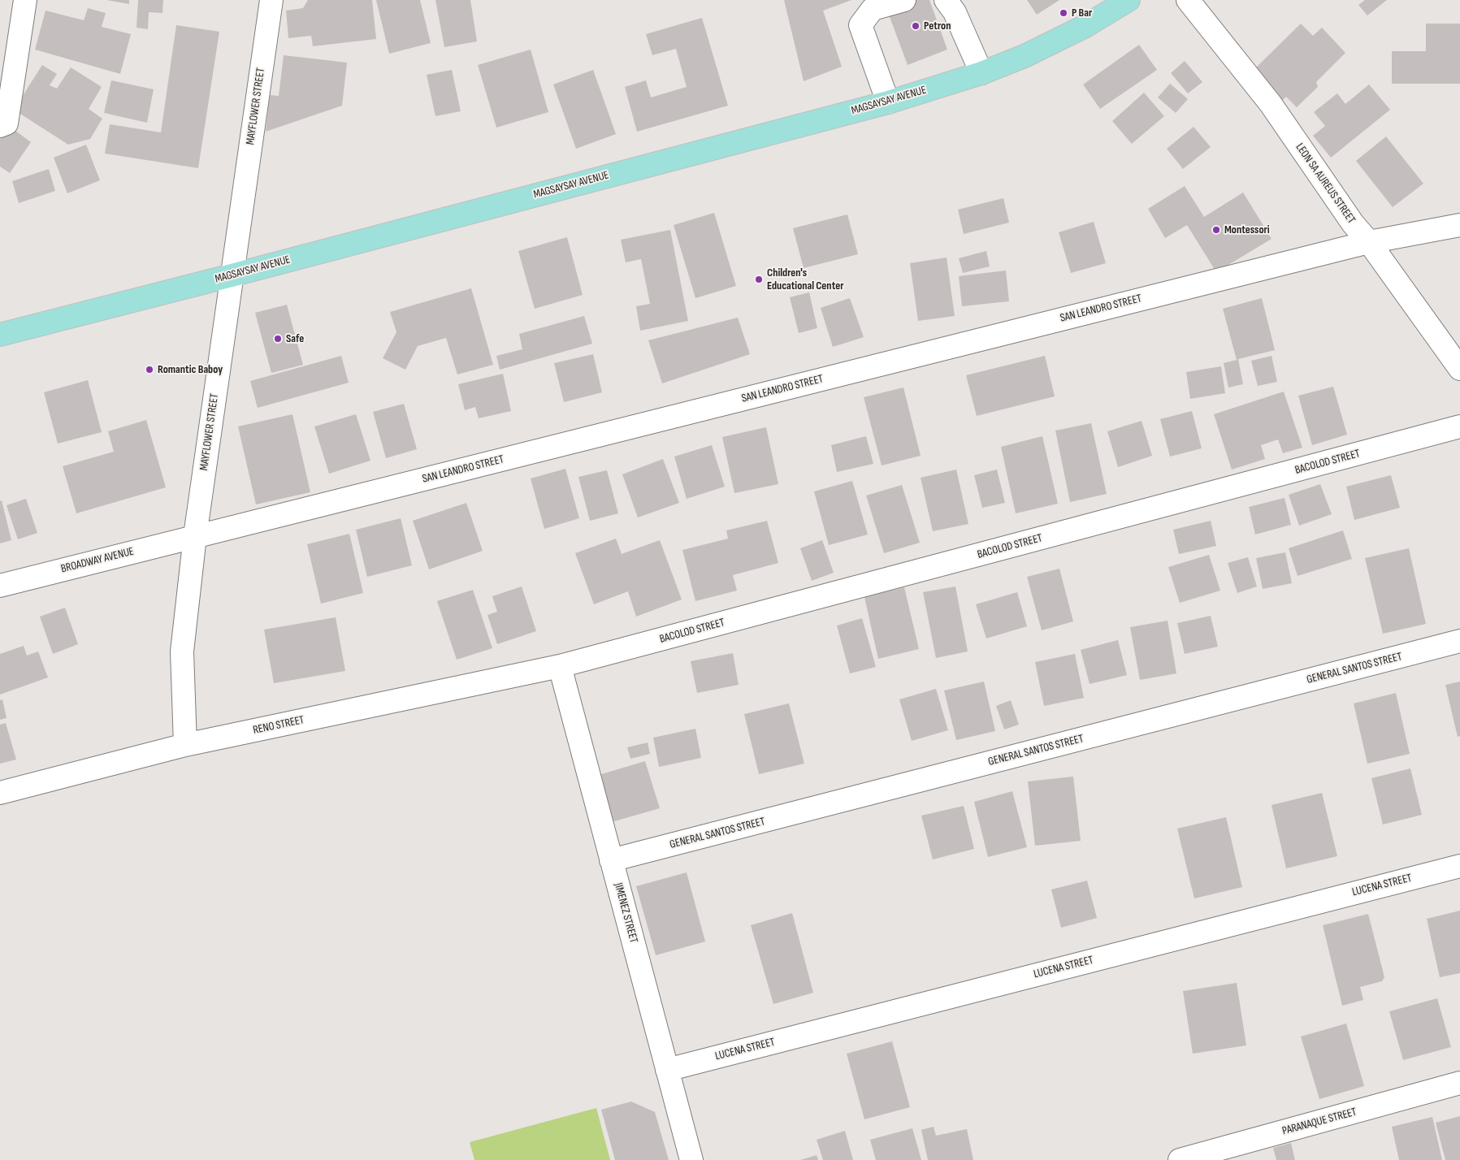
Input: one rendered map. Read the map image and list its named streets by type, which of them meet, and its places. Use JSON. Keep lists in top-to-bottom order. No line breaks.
{"streets":{"main road":["MAGSAYSAY AVENUE"],"street":["MAYFLOWER STREET","LEON SA AUREUS STREET","SAN LEANDRO STREET","BACOLOD STREET","BROADWAY AVENUE","GENERAL SANTOS STREET","RENO STREET","LUCENA STREET","JIMENEZ STREET","PARANAQUE STREET"]},"crossings":[["MAGSAYSAY AVENUE","MAYFLOWER STREET"],["MAYFLOWER STREET","SAN LEANDRO STREET"],["MAYFLOWER STREET","BROADWAY AVENUE"],["MAYFLOWER STREET","RENO STREET"],["LEON SA AUREUS STREET","SAN LEANDRO STREET"],["SAN LEANDRO STREET","BROADWAY AVENUE"],["BACOLOD STREET","RENO STREET"],["BACOLOD STREET","JIMENEZ STREET"],["GENERAL SANTOS STREET","JIMENEZ STREET"],["RENO STREET","JIMENEZ STREET"],["LUCENA STREET","JIMENEZ STREET"]],"places":["P Bar","Petron","Montessori","Children's Educational Center","Safe","Romantic Baboy"]}
